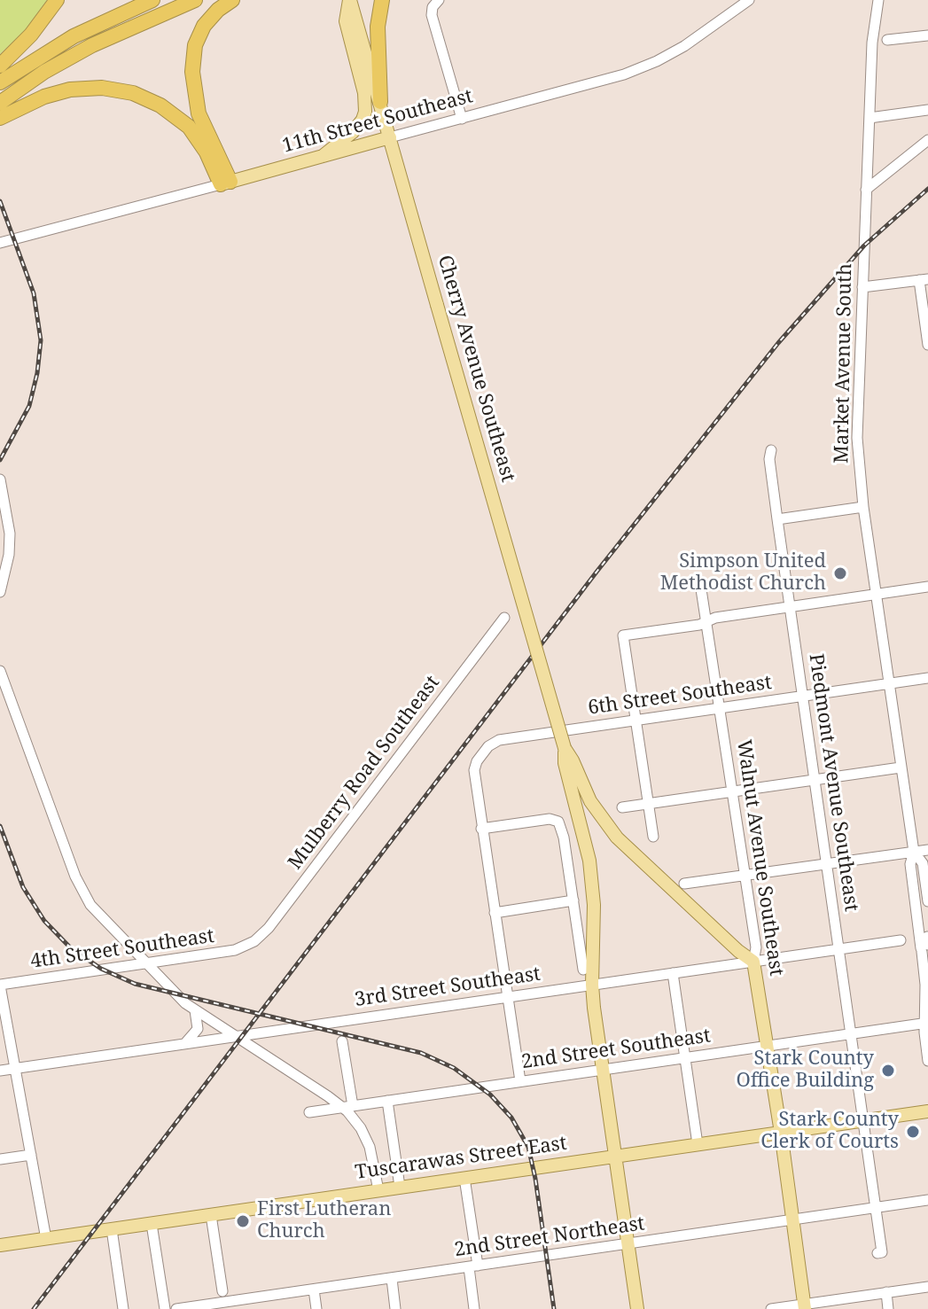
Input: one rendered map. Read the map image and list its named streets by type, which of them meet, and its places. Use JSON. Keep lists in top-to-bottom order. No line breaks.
{"streets":{"main road":["11th Street Southeast","Cherry Avenue Southeast","Walnut Avenue Southeast","Tuscarawas Street East"],"street":["Market Avenue South","6th Street Southeast","Mulberry Road Southeast","Piedmont Avenue Southeast","4th Street Southeast","3rd Street Southeast","2nd Street Southeast","2nd Street Northeast"]},"crossings":[["11th Street Southeast","Cherry Avenue Southeast"],["Market Avenue South","6th Street Southeast"],["Market Avenue South","3rd Street Southeast"],["Market Avenue South","2nd Street Southeast"],["Cherry Avenue Southeast","Walnut Avenue Southeast"],["Cherry Avenue Southeast","3rd Street Southeast"],["Cherry Avenue Southeast","2nd Street Southeast"],["Cherry Avenue Southeast","Tuscarawas Street East"],["Cherry Avenue Southeast","2nd Street Northeast"],["6th Street Southeast","Piedmont Avenue Southeast"],["6th Street Southeast","Walnut Avenue Southeast"],["Mulberry Road Southeast","4th Street Southeast"],["Piedmont Avenue Southeast","3rd Street Southeast"],["Piedmont Avenue Southeast","2nd Street Southeast"],["Piedmont Avenue Southeast","Tuscarawas Street East"],["Piedmont Avenue Southeast","2nd Street Northeast"],["Walnut Avenue Southeast","3rd Street Southeast"],["Walnut Avenue Southeast","2nd Street Southeast"],["Walnut Avenue Southeast","Tuscarawas Street East"],["Walnut Avenue Southeast","2nd Street Northeast"]],"places":["Simpson United Methodist Church","Stark County Office Building","Stark County Clerk of Courts","First Lutheran Church"]}
